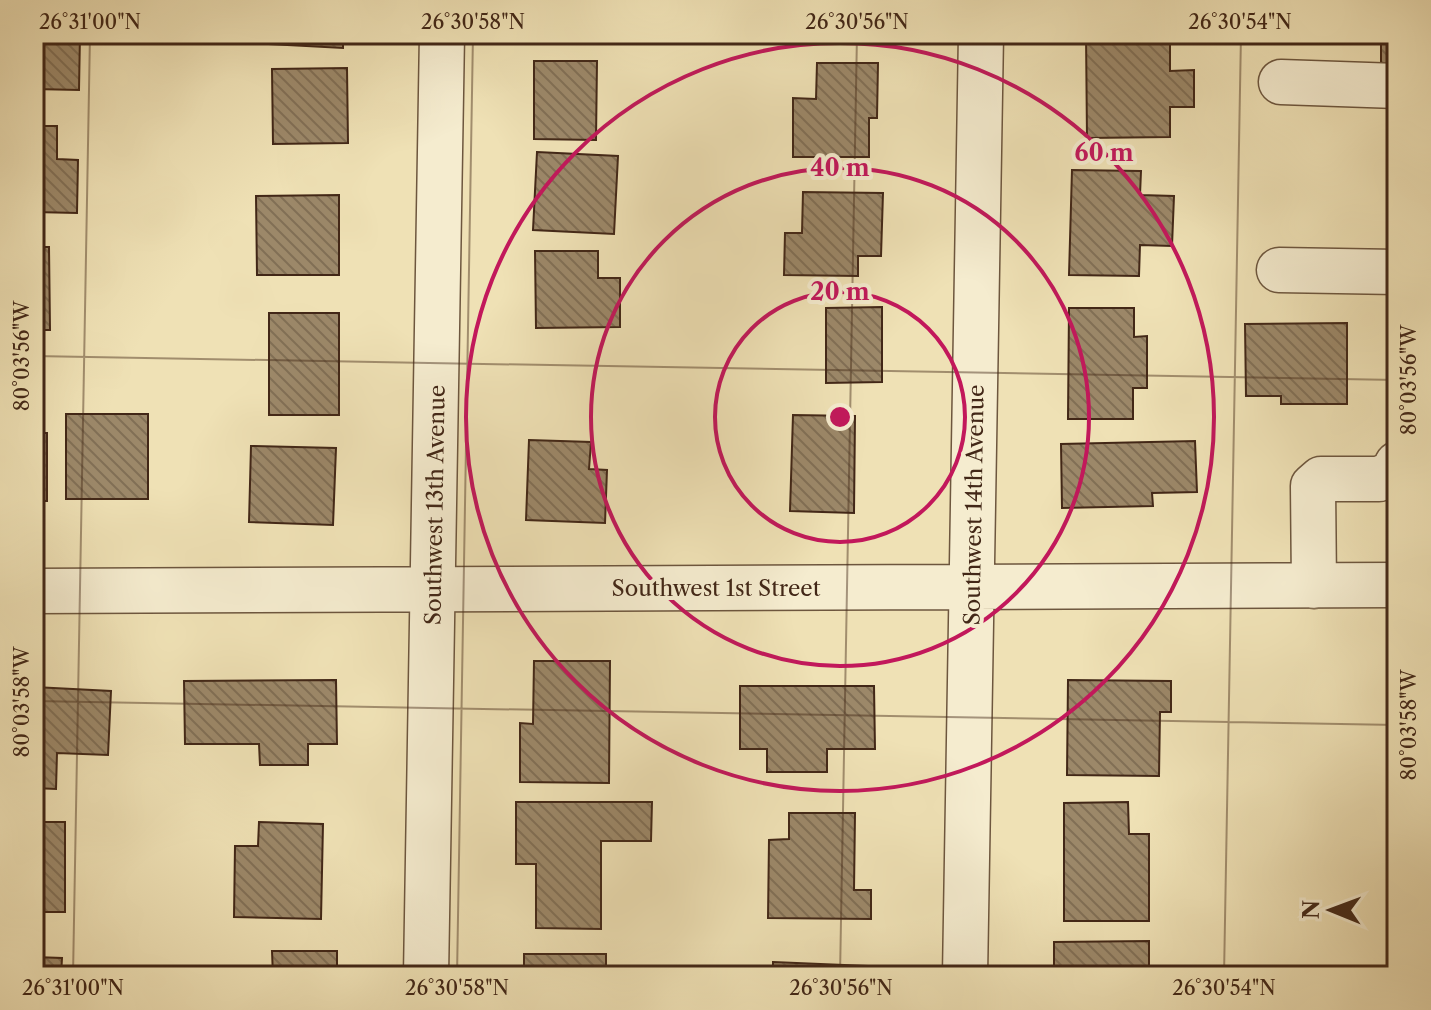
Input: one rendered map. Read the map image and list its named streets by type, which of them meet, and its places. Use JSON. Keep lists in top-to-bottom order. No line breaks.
{"streets":{"street":["Southwest 13th Avenue","Southwest 14th Avenue","Southwest 1st Street"]},"crossings":[["Southwest 13th Avenue","Southwest 1st Street"],["Southwest 14th Avenue","Southwest 1st Street"]],"north":"left","coordinates":["26°31'00\"N","26°30'58\"N","26°30'56\"N","26°30'54\"N","80°03'56\"W","80°03'58\"W"],"rings":["60 m","40 m","20 m"]}
